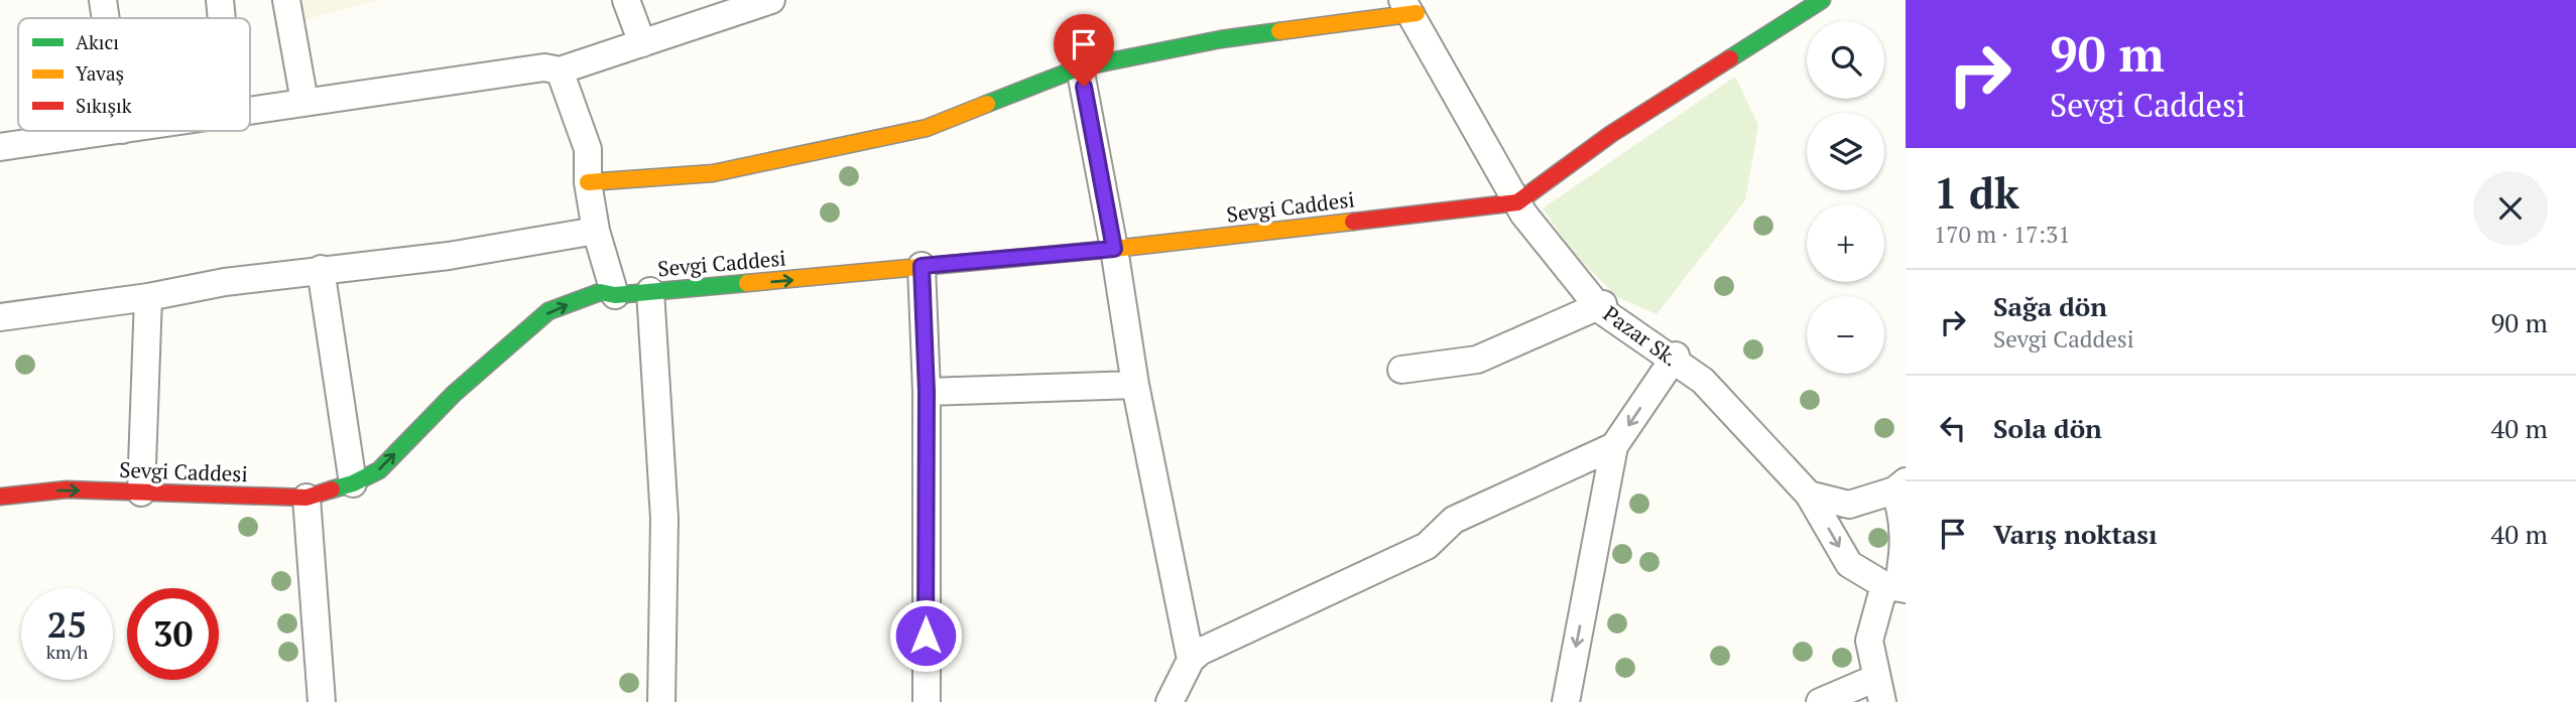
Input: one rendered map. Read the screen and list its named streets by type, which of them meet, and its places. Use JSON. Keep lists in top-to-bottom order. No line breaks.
{"streets":{"street":["Sevgi Caddesi","Pazar Sk."]},"crossings":[["Sevgi Caddesi","Pazar Sk."]],"legend":["Akıcı","Yavaş","Sıkışık"],"page":{"turn":["90 m","Sevgi Caddesi"],"map_buttons":["+","−"],"heading":["1 dk","170 m · 17:31"],"list":[{"name":"Sağa dön","note":"Sevgi Caddesi","value":"90 m"},{"name":"Sola dön","value":"40 m"},{"name":"Varış noktası","value":"40 m"}],"speed":"25 km/h","limit":"30"}}
